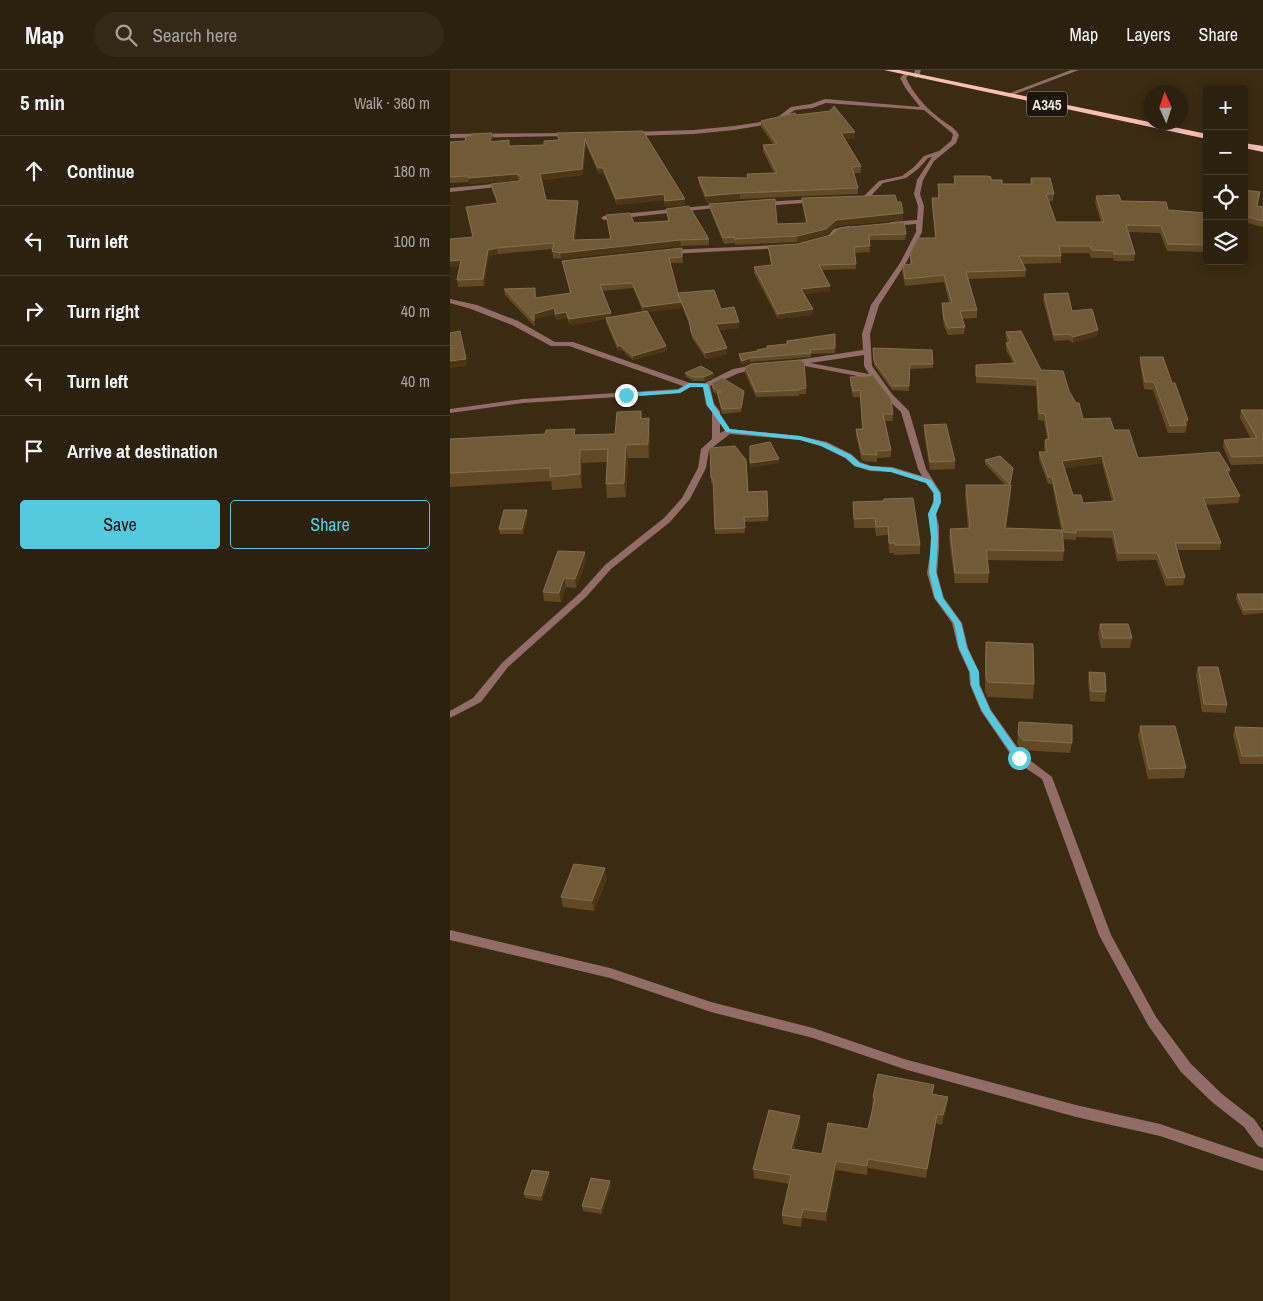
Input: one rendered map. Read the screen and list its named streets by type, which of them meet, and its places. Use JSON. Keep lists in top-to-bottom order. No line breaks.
{"streets":{"highway":["A345"]},"north":"top","page":{"header":"Map","search":"Search here","nav":["Map","Layers","Share"],"heading":["5 min","Walk · 360 m"],"map_buttons":["+","−"],"list":[["Continue","180 m"],["Turn left","100 m"],["Turn right","40 m"],["Turn left","40 m"],"Arrive at destination"],"buttons":["Save","Share"]}}
